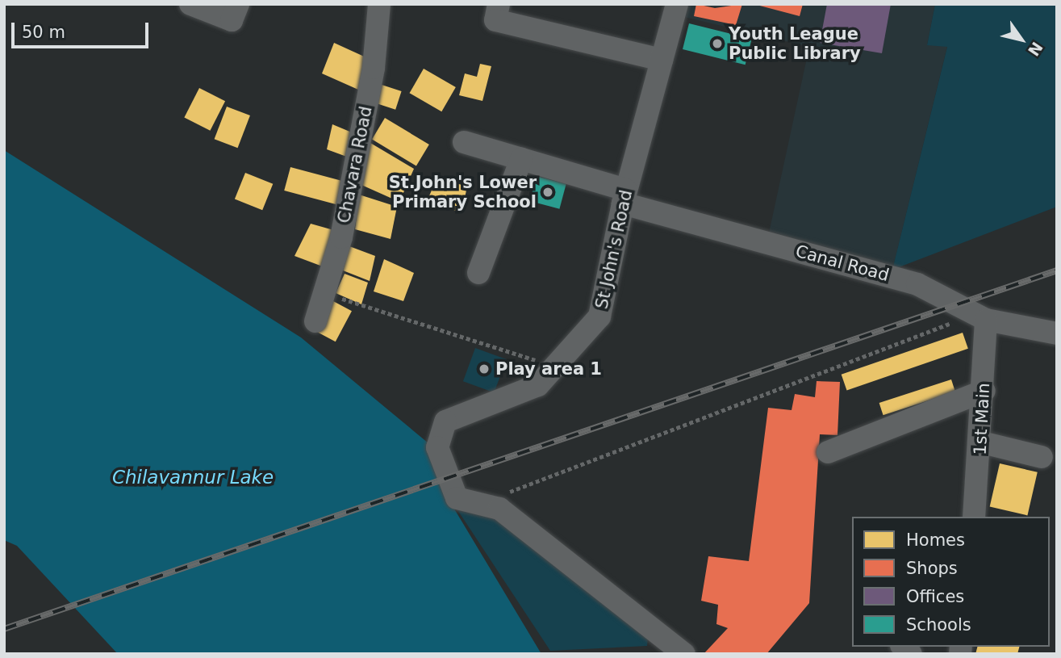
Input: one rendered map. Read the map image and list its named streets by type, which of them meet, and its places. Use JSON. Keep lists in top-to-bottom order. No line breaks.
{"streets":{"street":["Chavara Road","St John's Road","Canal Road","1st Main"]},"crossings":[["St John's Road","Canal Road"],["Canal Road","1st Main"]],"water":["Chilavannur Lake"],"places":["Youth League Public Library","St.John's Lower Primary School","Play area 1"],"legend":["Homes","Shops","Offices","Schools"],"scale_bar":"50 m","north":"bottom right"}
